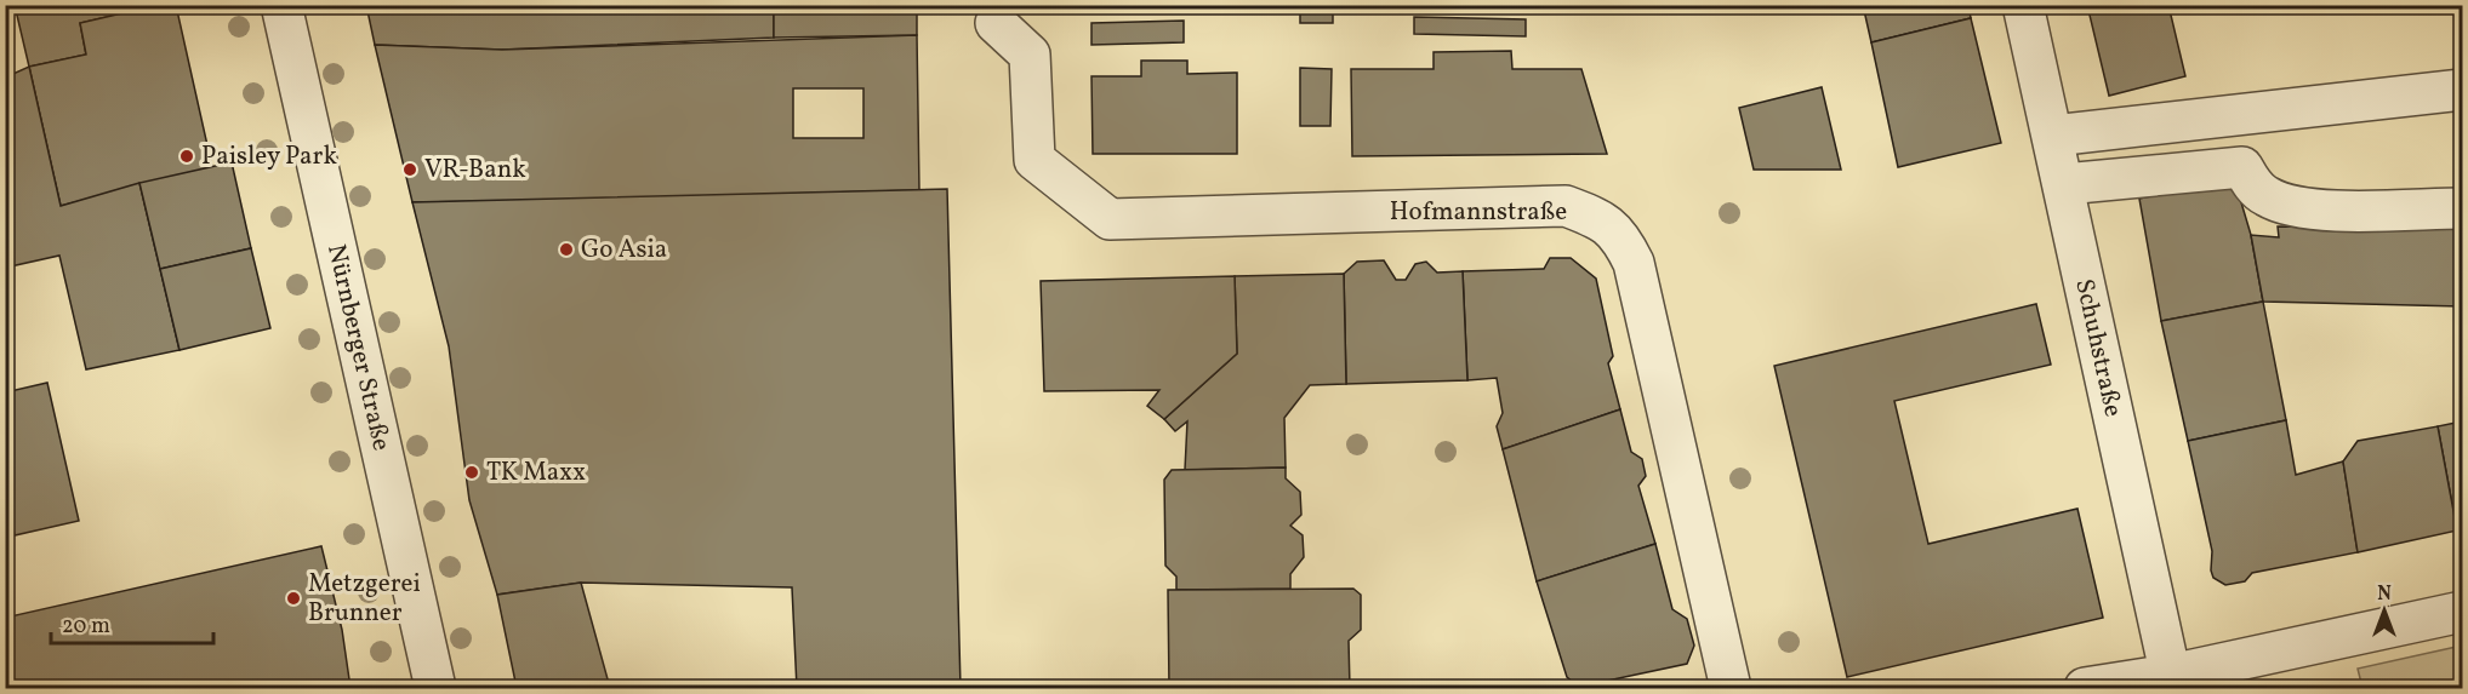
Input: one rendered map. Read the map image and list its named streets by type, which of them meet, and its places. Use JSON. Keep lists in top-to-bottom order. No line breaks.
{"streets":{"street":["Hofmannstraße","Nürnberger Straße","Schuhstraße"]},"places":["Paisley Park","VR-Bank","Go Asia","TK Maxx","Metzgerei Brunner"],"scale_bar":"20 m","north":"top"}
